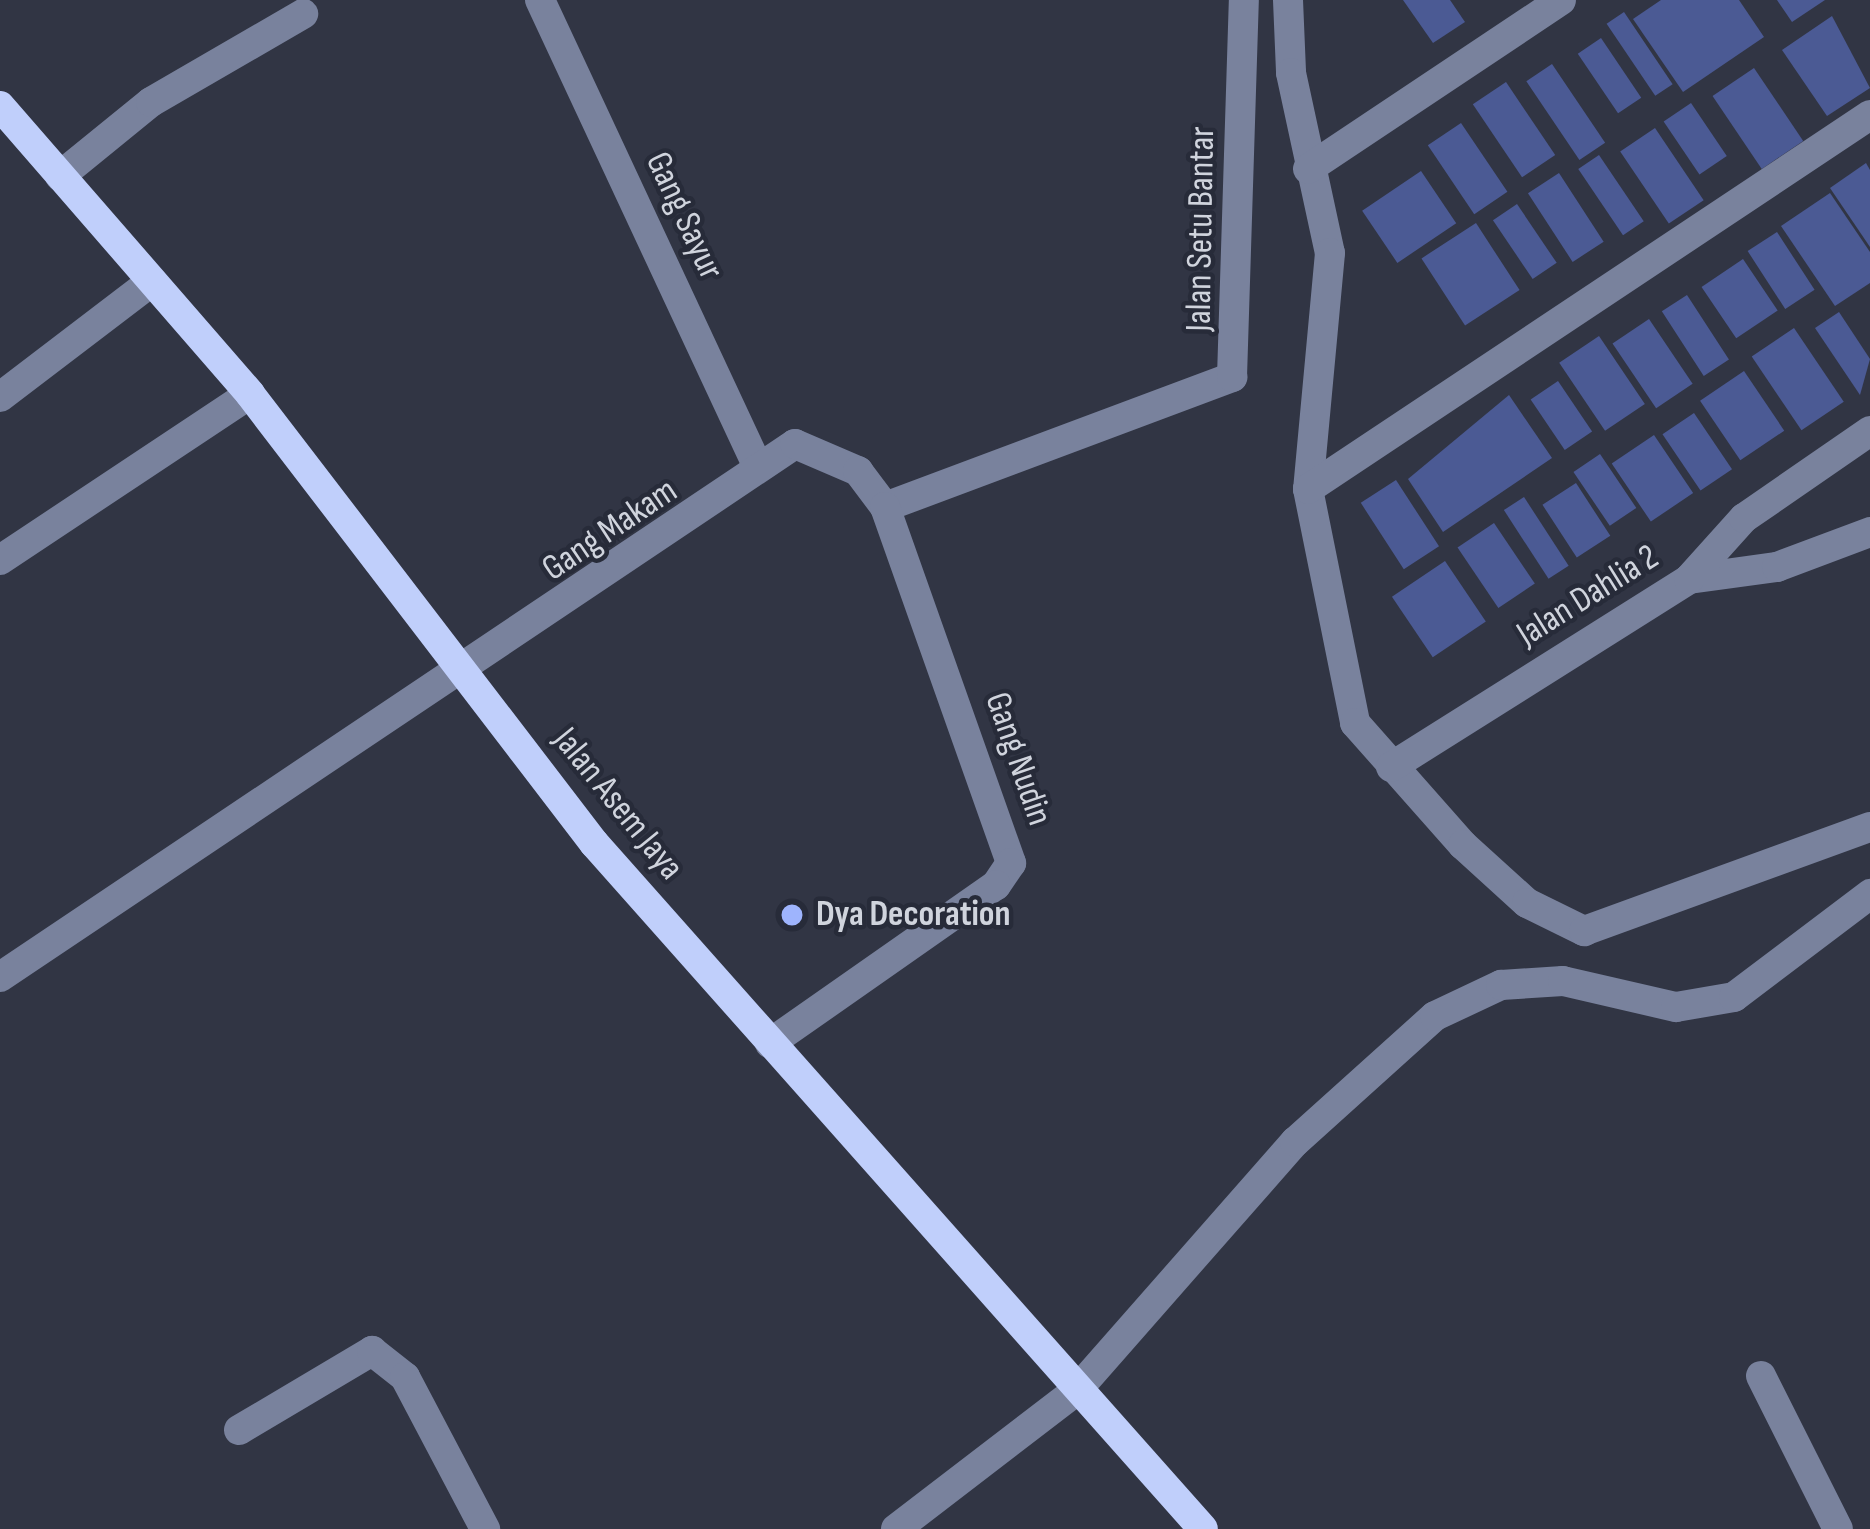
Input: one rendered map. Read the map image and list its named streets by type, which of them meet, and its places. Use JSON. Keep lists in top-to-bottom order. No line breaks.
{"streets":{"main road":["Jalan Asem Jaya"],"street":["Gang Sayur","Jalan Setu Bantar","Gang Makam","Jalan Dahlia 2","Gang Nudin"]},"crossings":[["Gang Sayur","Gang Makam"],["Jalan Setu Bantar","Gang Nudin"],["Gang Makam","Gang Nudin"],["Gang Makam","Jalan Asem Jaya"],["Gang Nudin","Jalan Asem Jaya"]],"places":["Dya Decoration"]}
